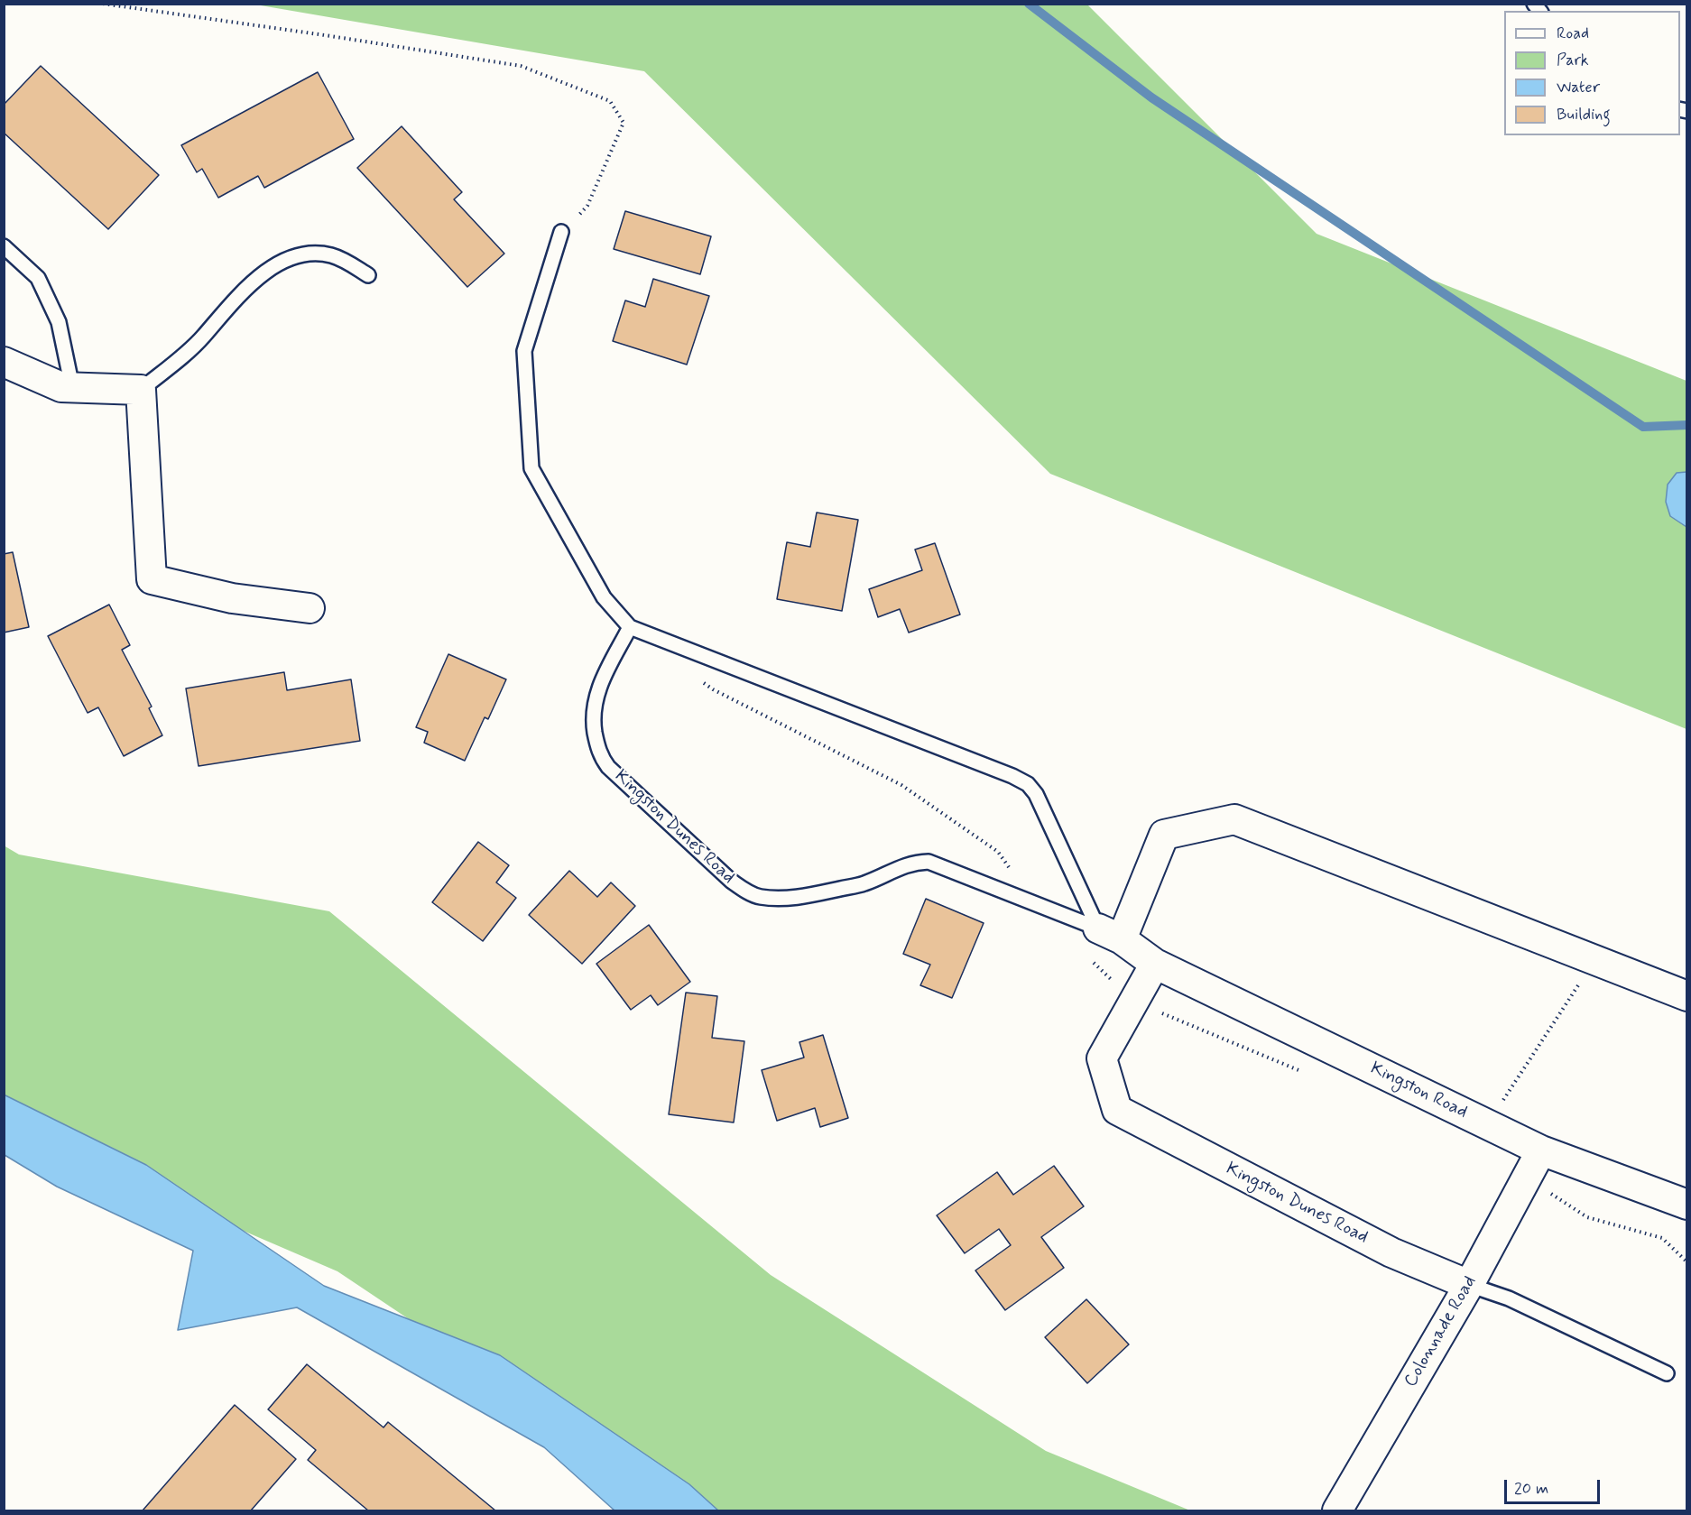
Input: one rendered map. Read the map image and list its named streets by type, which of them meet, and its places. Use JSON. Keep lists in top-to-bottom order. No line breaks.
{"streets":{"street":["Kingston Dunes Road","Kingston Road","Colonnade Road"]},"crossings":[["Kingston Dunes Road","Kingston Road"],["Kingston Dunes Road","Colonnade Road"],["Kingston Road","Colonnade Road"]],"legend":["Road","Park","Water","Building"],"scale_bar":"20 m"}
